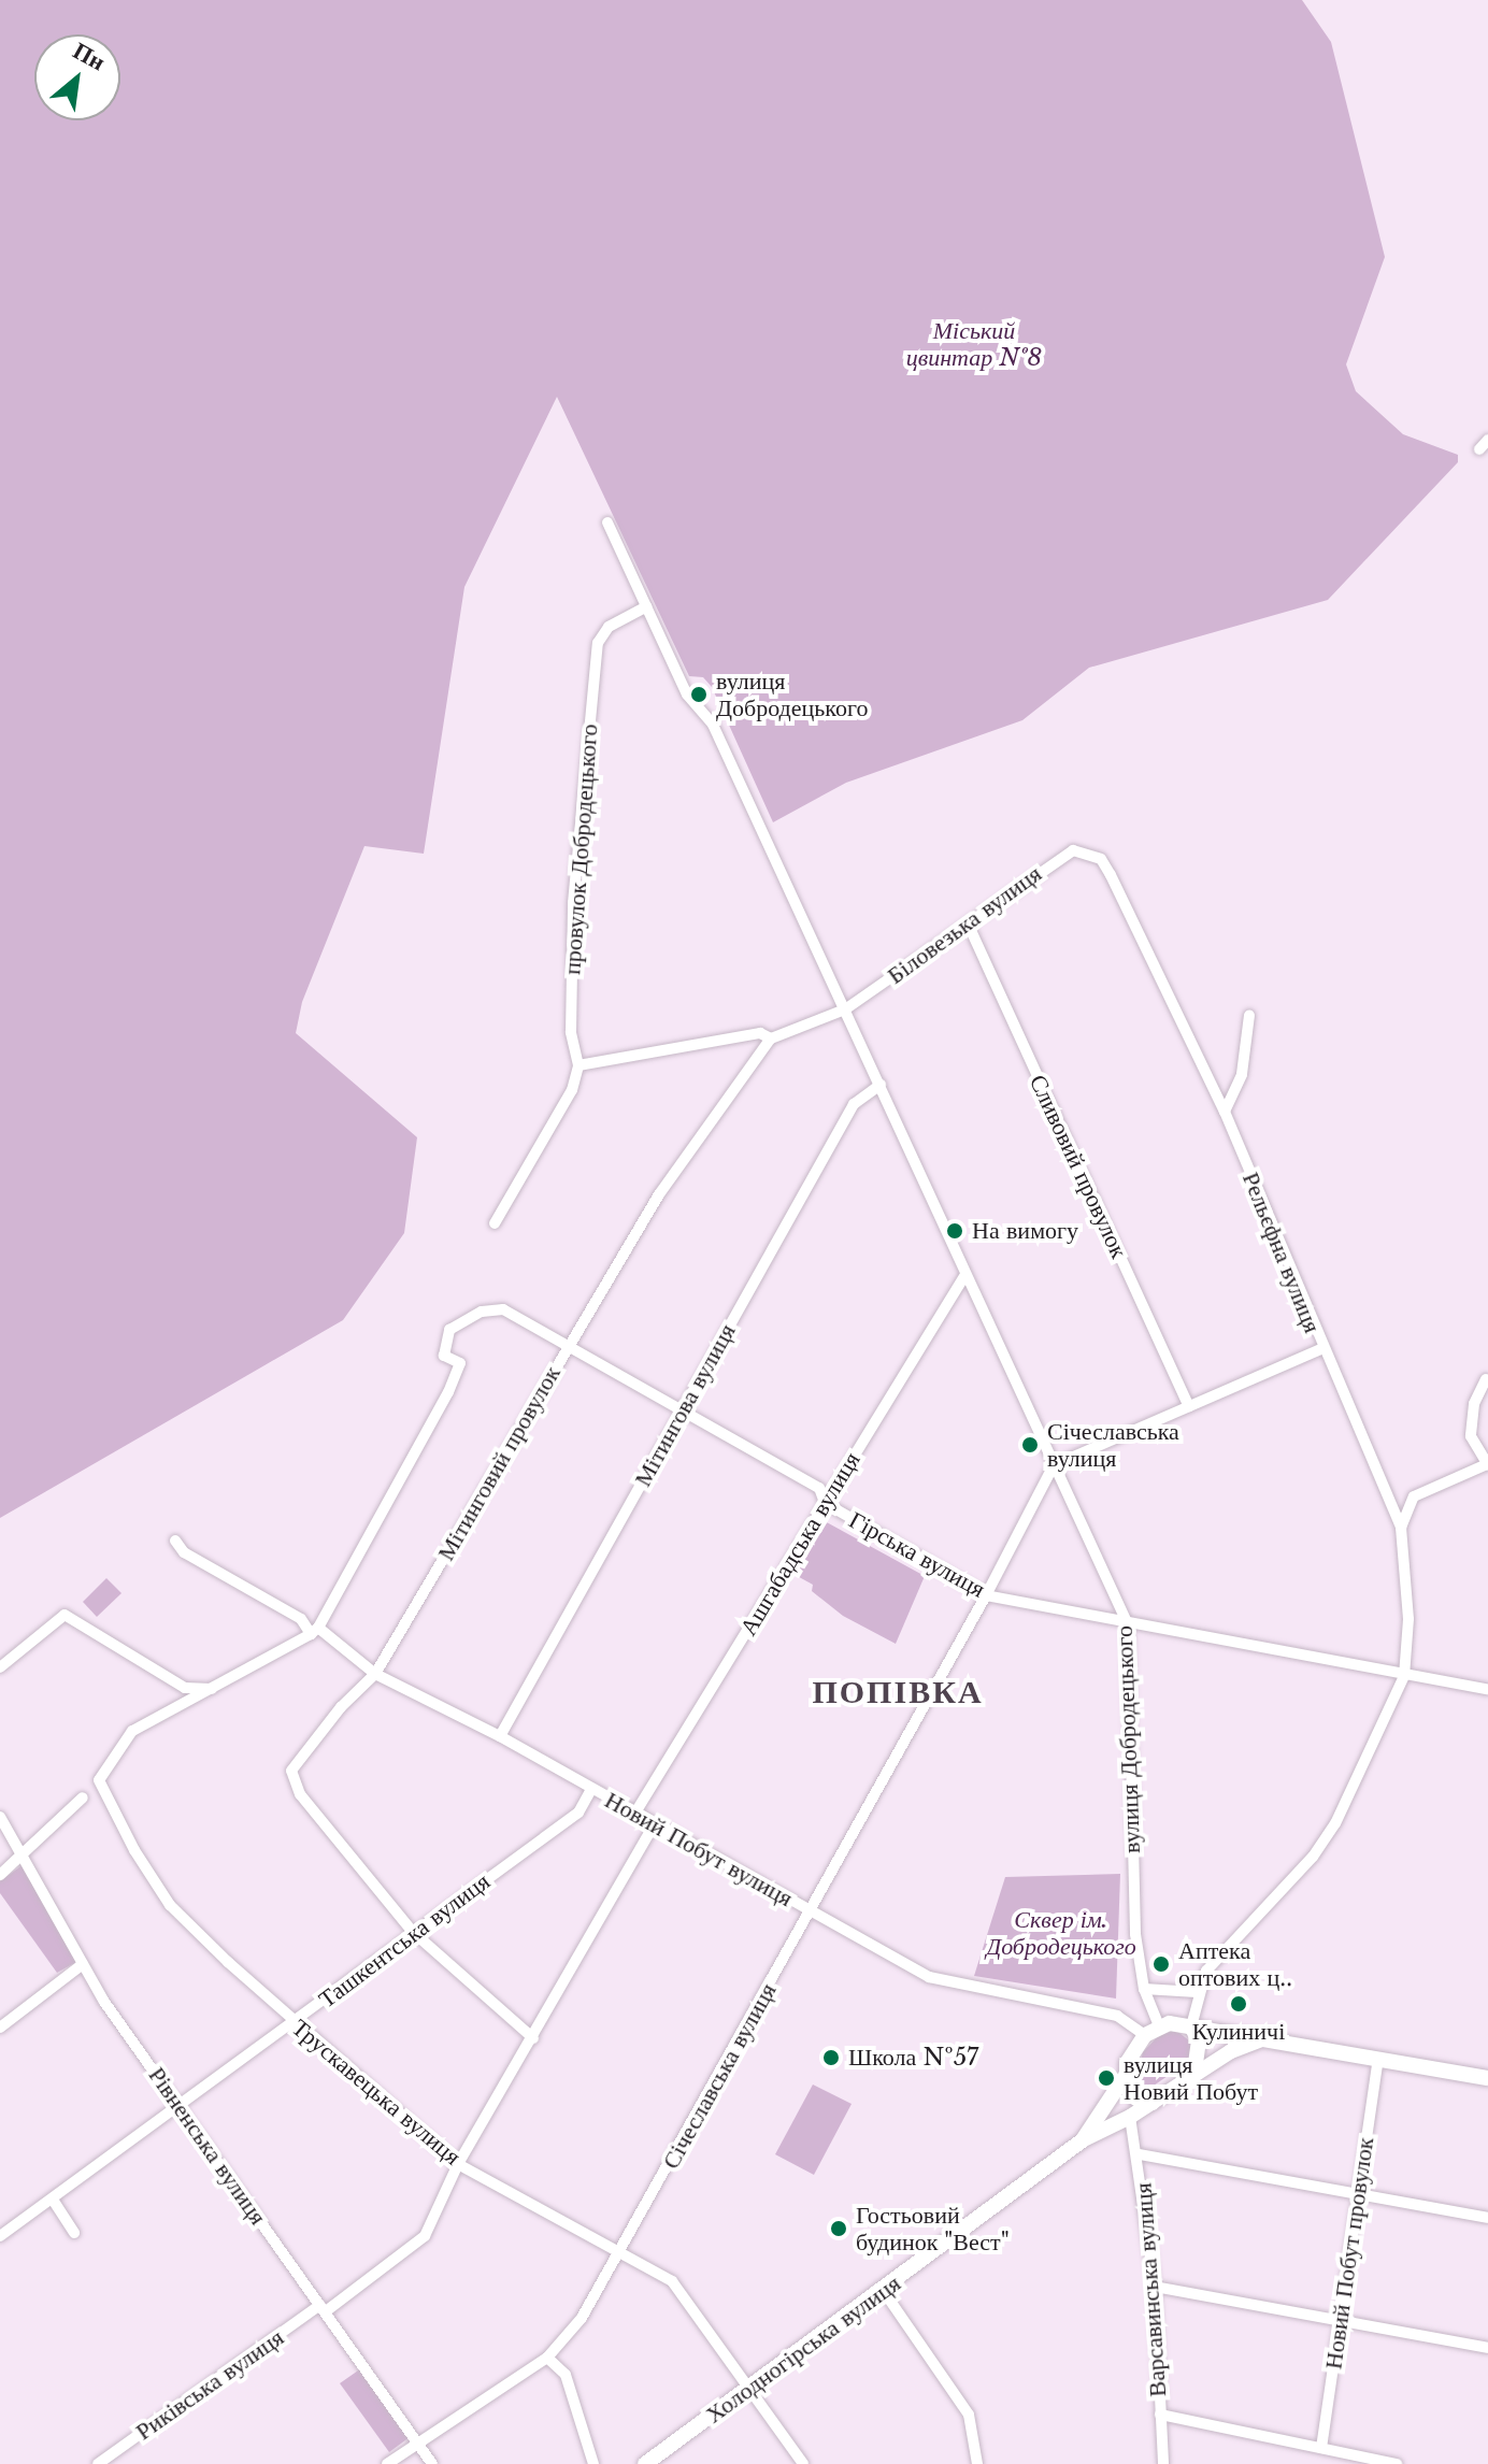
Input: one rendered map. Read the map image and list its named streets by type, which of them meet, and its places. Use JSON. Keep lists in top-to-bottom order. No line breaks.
{"streets":{"main road":["Новий Побут вулиця","Холодногірська вулиця"],"street":["провулок Добродецького","Біловезька вулиця","Сливовий провулок","Рельєфна вулиця","Мітингова вулиця","Мітинговий провулок","Ашгабадська вулиця","Гірська вулиця","вулиця Добродецького","Ташкентська вулиця","Січеславська вулиця","Трускавецька вулиця","Рівненська вулиця","Новий Побут провулок","Варсавинська вулиця","Риківська вулиця"]},"crossings":[["провулок Добродецького","вулиця Добродецького"],["Біловезька вулиця","Сливовий провулок"],["Біловезька вулиця","Рельєфна вулиця"],["Біловезька вулиця","Мітинговий провулок"],["Біловезька вулиця","вулиця Добродецького"],["Рельєфна вулиця","Гірська вулиця"],["Мітингова вулиця","Гірська вулиця"],["Мітингова вулиця","вулиця Добродецького"],["Мітингова вулиця","Новий Побут вулиця"],["Мітинговий провулок","Гірська вулиця"],["Мітинговий провулок","Новий Побут вулиця"],["Мітинговий провулок","Ташкентська вулиця"],["Ашгабадська вулиця","Гірська вулиця"],["Ашгабадська вулиця","вулиця Добродецького"],["Ашгабадська вулиця","Новий Побут вулиця"],["Гірська вулиця","вулиця Добродецького"],["Гірська вулиця","Новий Побут вулиця"],["Гірська вулиця","Січеславська вулиця"],["вулиця Добродецького","Новий Побут вулиця"],["вулиця Добродецького","Січеславська вулиця"],["вулиця Добродецького","Холодногірська вулиця"],["Новий Побут вулиця","Ташкентська вулиця"],["Новий Побут вулиця","Січеславська вулиця"],["Новий Побут вулиця","Новий Побут провулок"],["Новий Побут вулиця","Холодногірська вулиця"],["Ташкентська вулиця","Трускавецька вулиця"],["Ташкентська вулиця","Рівненська вулиця"],["Січеславська вулиця","Трускавецька вулиця"],["Січеславська вулиця","Рівненська вулиця"],["Трускавецька вулиця","Холодногірська вулиця"],["Рівненська вулиця","Риківська вулиця"],["Варсавинська вулиця","Холодногірська вулиця"]],"districts":["ПОПІВКА"],"parks":["Міський цвинтар №8","Сквер ім. Добродецького"],"places":["вулиця Добродецького","На вимогу","Січеславська вулиця","Аптека оптових ц‥","Кулиничі","Школа №57","вулиця Новий Побут","Гостьовий будинок \"Вест\""],"north":"top right"}
